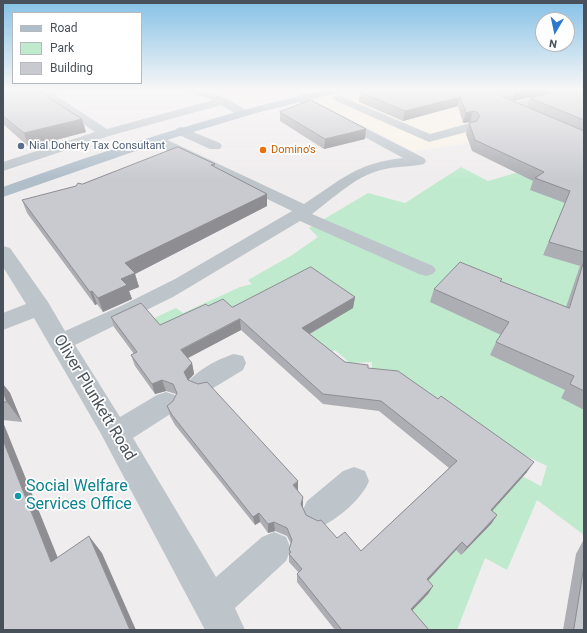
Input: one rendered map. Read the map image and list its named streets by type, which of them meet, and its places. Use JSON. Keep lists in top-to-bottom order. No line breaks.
{"streets":{"street":["Oliver Plunkett Road"]},"places":["Nial Doherty Tax Consultant","Domino's","Social Welfare Services Office"],"legend":["Road","Park","Building"],"north":"bottom"}
